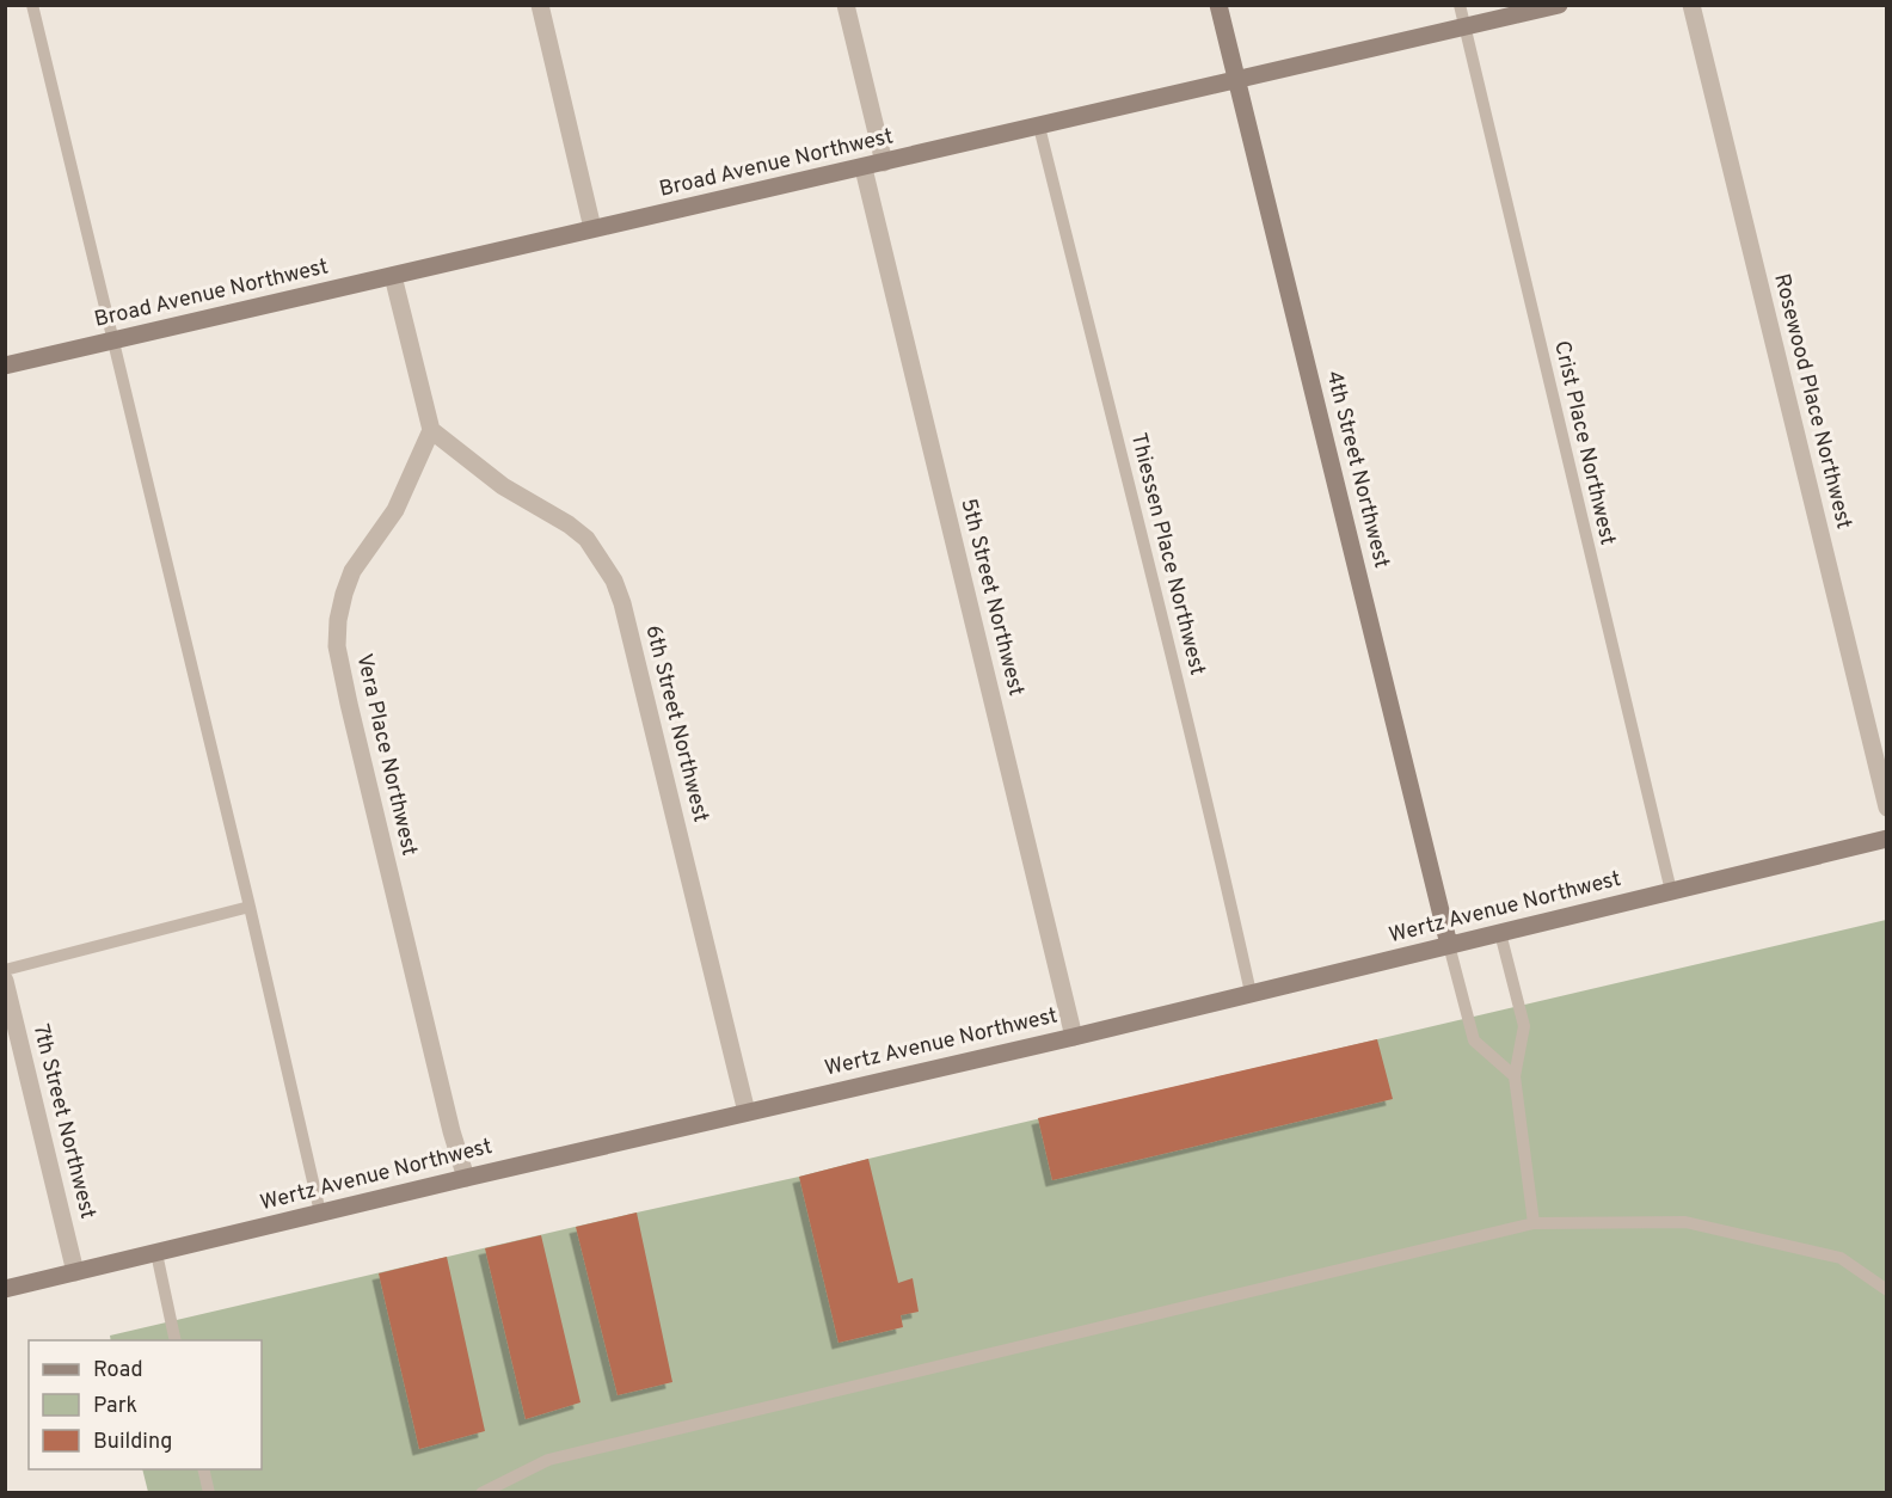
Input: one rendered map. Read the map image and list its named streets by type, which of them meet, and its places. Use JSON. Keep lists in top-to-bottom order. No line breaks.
{"streets":{"street":["Broad Avenue Northwest","Rosewood Place Northwest","4th Street Northwest","5th Street Northwest","6th Street Northwest","Vera Place Northwest","Wertz Avenue Northwest","7th Street Northwest"],"lane":["Crist Place Northwest","Thiessen Place Northwest"]},"crossings":[["Broad Avenue Northwest","Crist Place Northwest"],["Broad Avenue Northwest","4th Street Northwest"],["Broad Avenue Northwest","Thiessen Place Northwest"],["Broad Avenue Northwest","5th Street Northwest"],["Crist Place Northwest","Wertz Avenue Northwest"],["4th Street Northwest","Wertz Avenue Northwest"],["Thiessen Place Northwest","Wertz Avenue Northwest"],["5th Street Northwest","Wertz Avenue Northwest"],["6th Street Northwest","Vera Place Northwest"],["6th Street Northwest","Wertz Avenue Northwest"],["Vera Place Northwest","Wertz Avenue Northwest"],["Wertz Avenue Northwest","7th Street Northwest"]],"legend":["Road","Park","Building"]}
